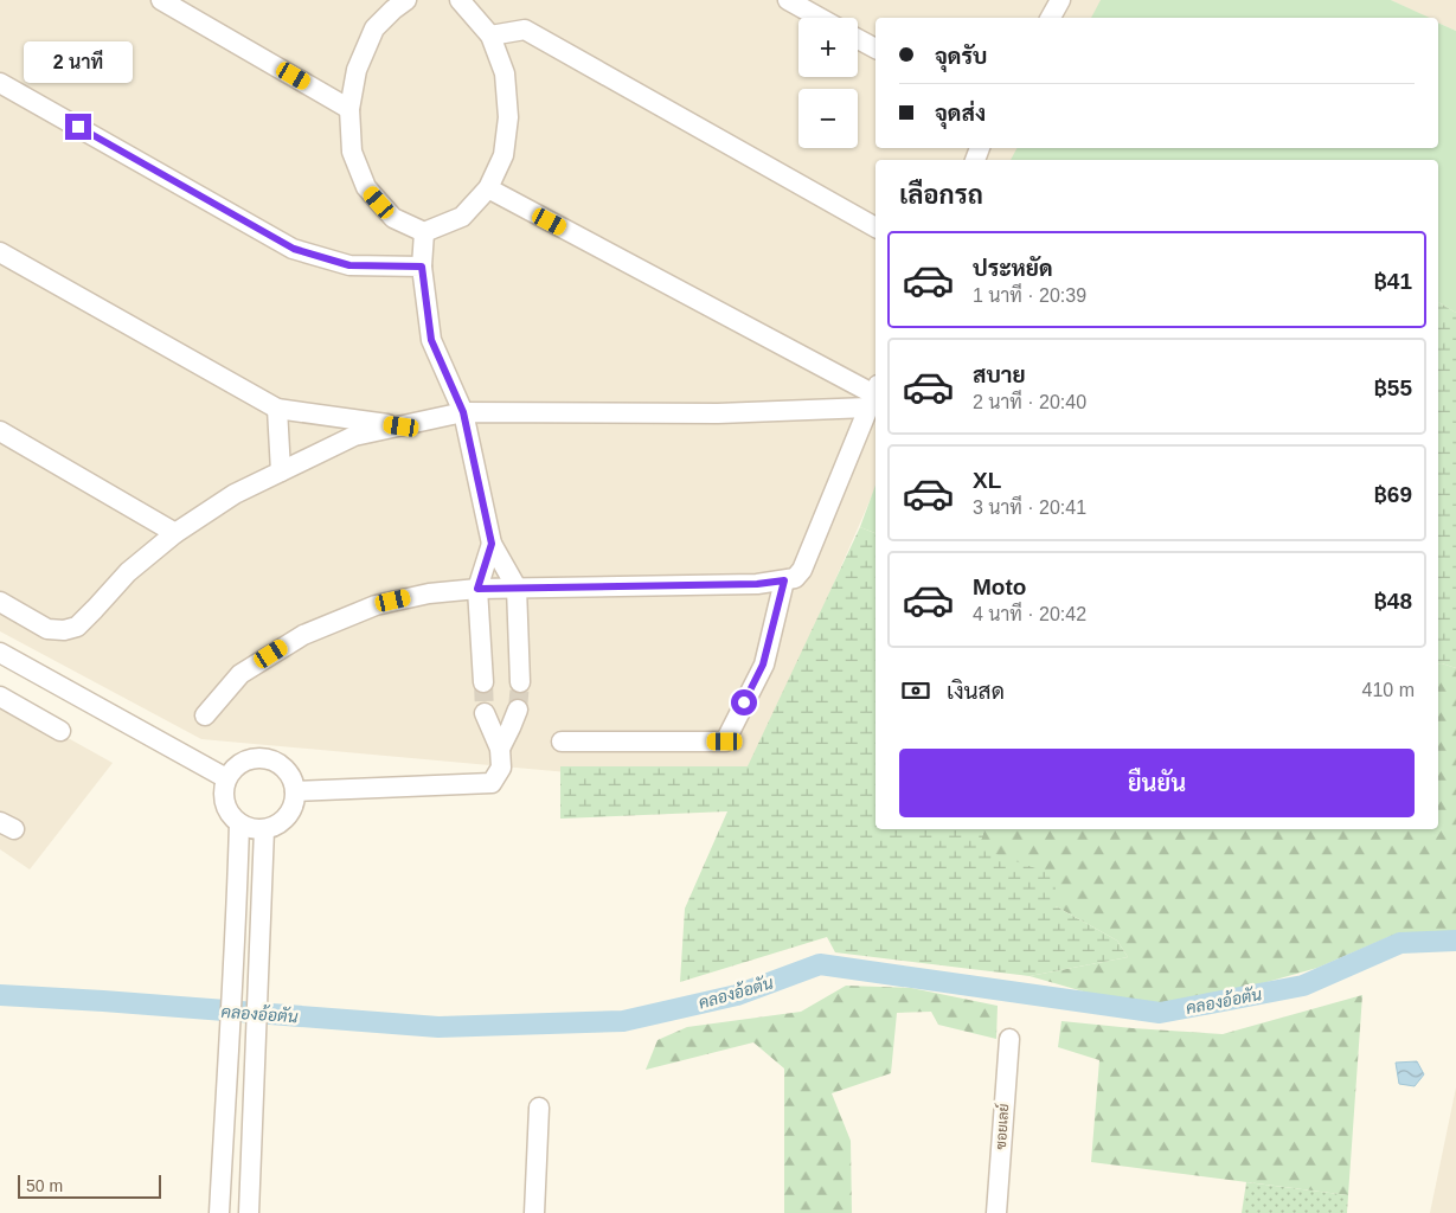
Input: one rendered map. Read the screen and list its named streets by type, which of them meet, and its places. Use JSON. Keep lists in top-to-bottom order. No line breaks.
{"streets":{"street":["ซอยเลย์"]},"water":["คลองอ้อตัน"],"scale_bar":"50 m","page":{"map_buttons":["+","−"],"banner":["จุดรับ","จุดส่ง"],"bubble":"2 นาที","heading":"เลือกรถ","list":[{"name":"ประหยัด","note":"1 นาที · 20:39","value":"฿41"},{"name":"สบาย","note":"2 นาที · 20:40","value":"฿55"},{"name":"XL","note":"3 นาที · 20:41","value":"฿69"},{"name":"Moto","note":"4 นาที · 20:42","value":"฿48"}],"pay":["เงินสด","410 m"],"buttons":"ยืนยัน","scale":"50 m"}}
